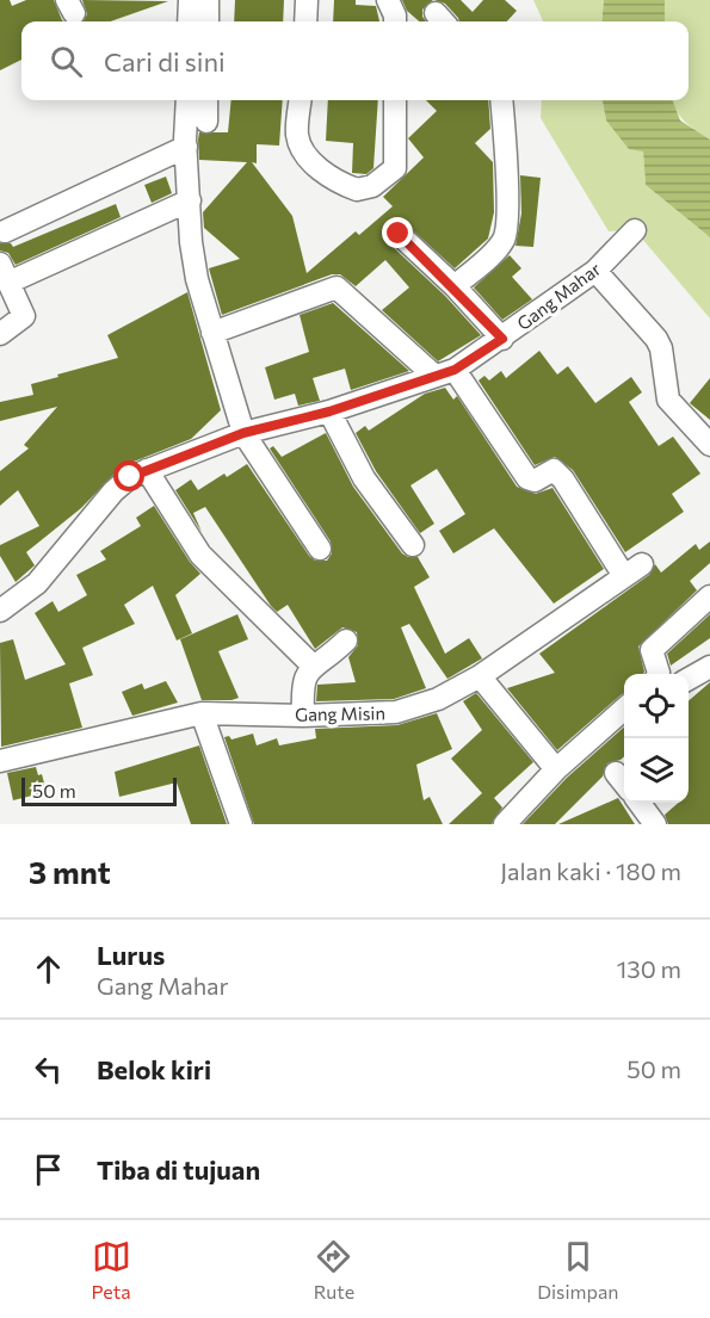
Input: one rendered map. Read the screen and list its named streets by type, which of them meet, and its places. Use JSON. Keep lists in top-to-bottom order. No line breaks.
{"streets":{"street":["Gang Mahar","Gang Misin"]},"crossings":[["Gang Mahar","Gang Misin"]],"scale_bar":"50 m","page":{"search":"Cari di sini","scale":"50 m","heading":["3 mnt","Jalan kaki · 180 m"],"list":[["Lurus","Gang Mahar","130 m"],["Belok kiri","50 m"],"Tiba di tujuan"],"nav":["Peta","Rute","Disimpan"]}}
